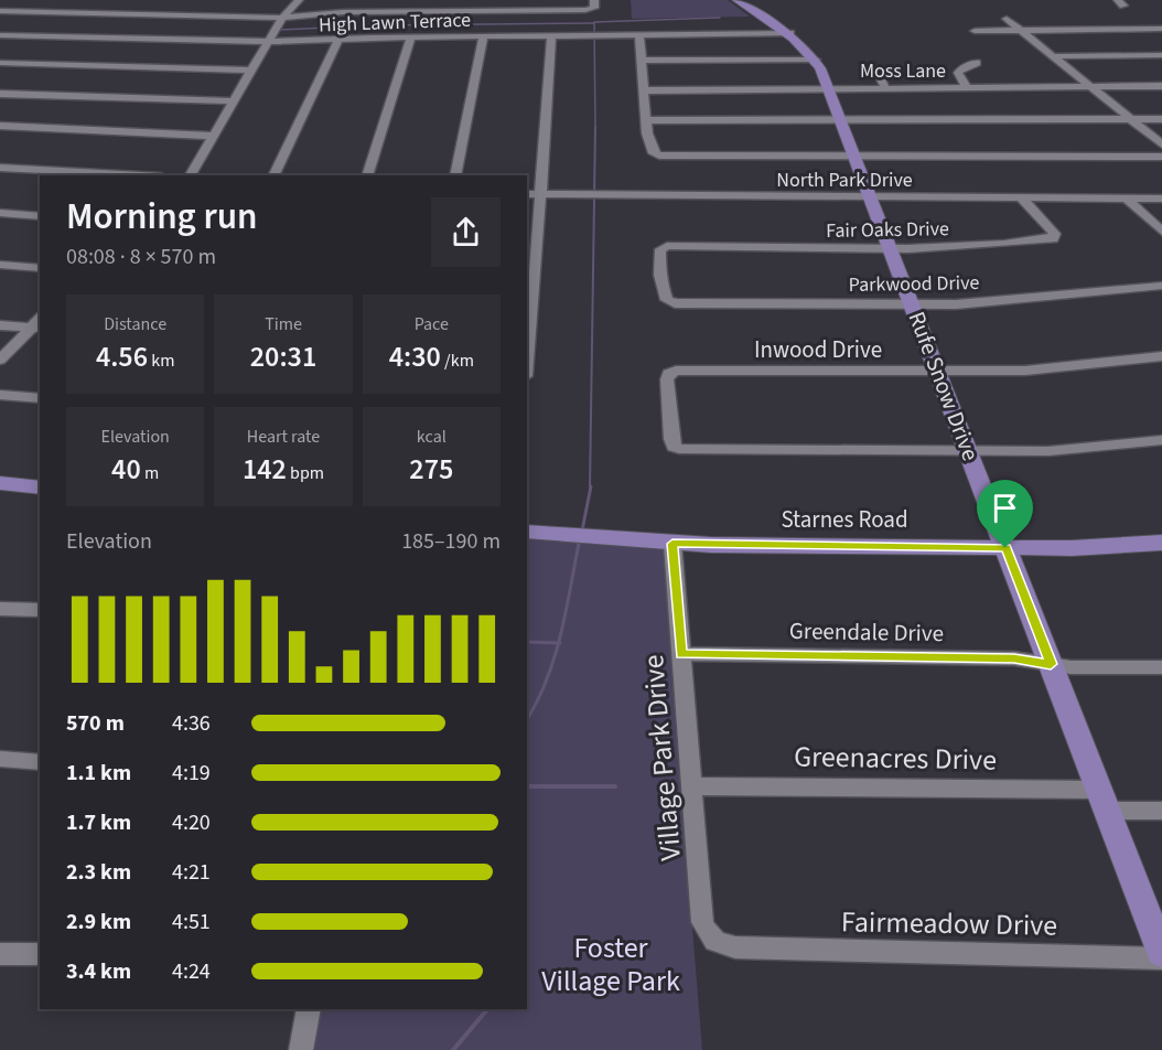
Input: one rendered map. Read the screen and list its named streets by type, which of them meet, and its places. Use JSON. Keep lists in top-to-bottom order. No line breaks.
{"streets":{"main road":["Rufe Snow Drive","Starnes Road"],"street":["High Lawn Terrace","Moss Lane","North Park Drive","Fair Oaks Drive","Parkwood Drive","Inwood Drive","Greendale Drive","Village Park Drive","Greenacres Drive","Fairmeadow Drive"]},"crossings":[["High Lawn Terrace","Rufe Snow Drive"],["Moss Lane","Rufe Snow Drive"],["North Park Drive","Fair Oaks Drive"],["North Park Drive","Rufe Snow Drive"],["Fair Oaks Drive","Parkwood Drive"],["Fair Oaks Drive","Rufe Snow Drive"],["Parkwood Drive","Rufe Snow Drive"],["Inwood Drive","Rufe Snow Drive"],["Rufe Snow Drive","Starnes Road"],["Rufe Snow Drive","Greendale Drive"],["Rufe Snow Drive","Greenacres Drive"],["Starnes Road","Village Park Drive"],["Greendale Drive","Village Park Drive"],["Village Park Drive","Greenacres Drive"],["Village Park Drive","Fairmeadow Drive"]],"parks":["Foster Village Park"],"page":{"heading":["Morning run","08:08 · 8 × 570 m"],"stats":[["Distance","4.56 km"],["Time","20:31"],["Pace","4:30 /km"],["Elevation","40 m"],["Heart rate","142 bpm"],["kcal","275"]],"chart":["Elevation","185–190 m"],"list":[{"name":"570 m","note":"4:36"},{"name":"1.1 km","note":"4:19"},{"name":"1.7 km","note":"4:20"},{"name":"2.3 km","note":"4:21"},{"name":"2.9 km","note":"4:51"},{"name":"3.4 km","note":"4:24"}]}}
